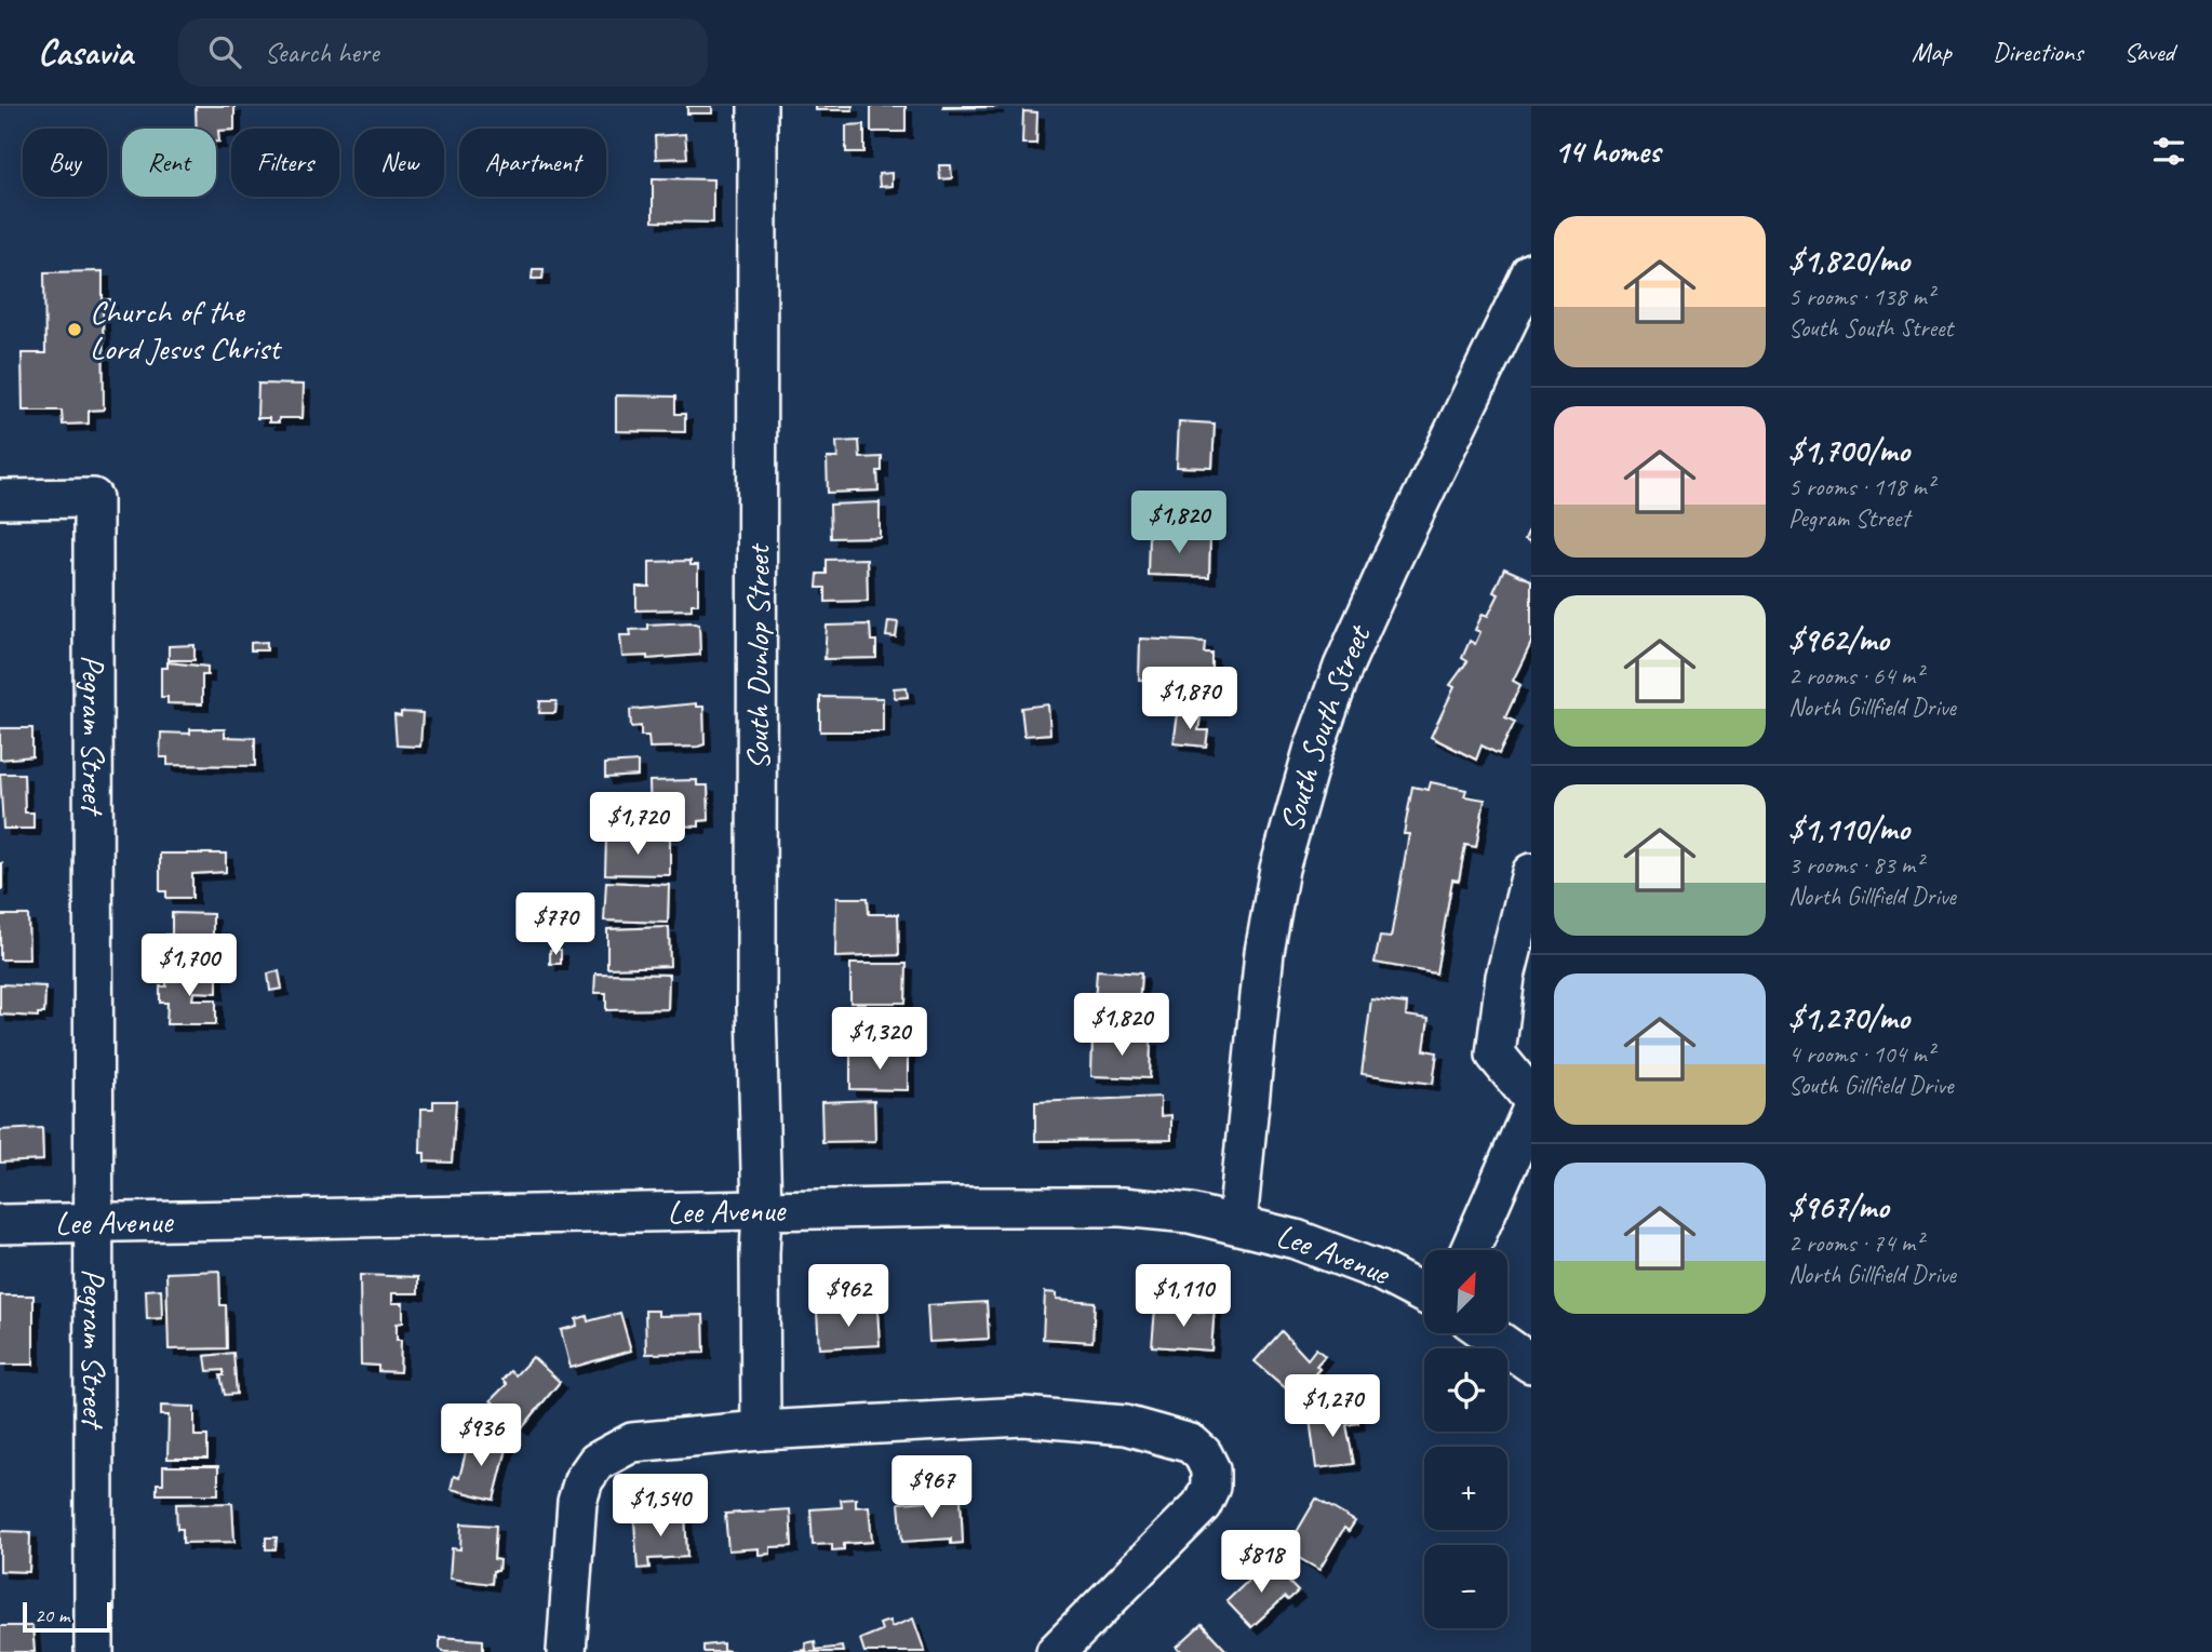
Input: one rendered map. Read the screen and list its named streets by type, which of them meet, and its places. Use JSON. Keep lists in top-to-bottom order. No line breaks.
{"streets":{"street":["South Dunlop Street","South South Street","Pegram Street","Lee Avenue"]},"crossings":[["South Dunlop Street","Lee Avenue"],["South South Street","Lee Avenue"],["Pegram Street","Lee Avenue"]],"places":["Church of the Lord Jesus Christ"],"scale_bar":"20 m","north":"top right","page":{"header":"Casavia","search":"Search here","nav":["Map","Directions","Saved"],"heading":"14 homes","chip":["Buy","Rent","Filters","New","Apartment"],"list":[{"name":"$1,820/mo","note":"5 rooms · 138 m² · South South Street"},{"name":"$1,700/mo","note":"5 rooms · 118 m² · Pegram Street"},{"name":"$962/mo","note":"2 rooms · 64 m² · North Gillfield Drive"},{"name":"$1,110/mo","note":"3 rooms · 83 m² · North Gillfield Drive"},{"name":"$1,270/mo","note":"4 rooms · 104 m² · South Gillfield Drive"},{"name":"$967/mo","note":"2 rooms · 74 m² · North Gillfield Drive"}],"price":["$1,820","$1,870","$1,720","$770","$1,700","$1,820","$1,320","$962","$1,110","$1,270","$936","$967","$1,540","$818"],"map_buttons":["+","−"],"scale":"20 m"}}
